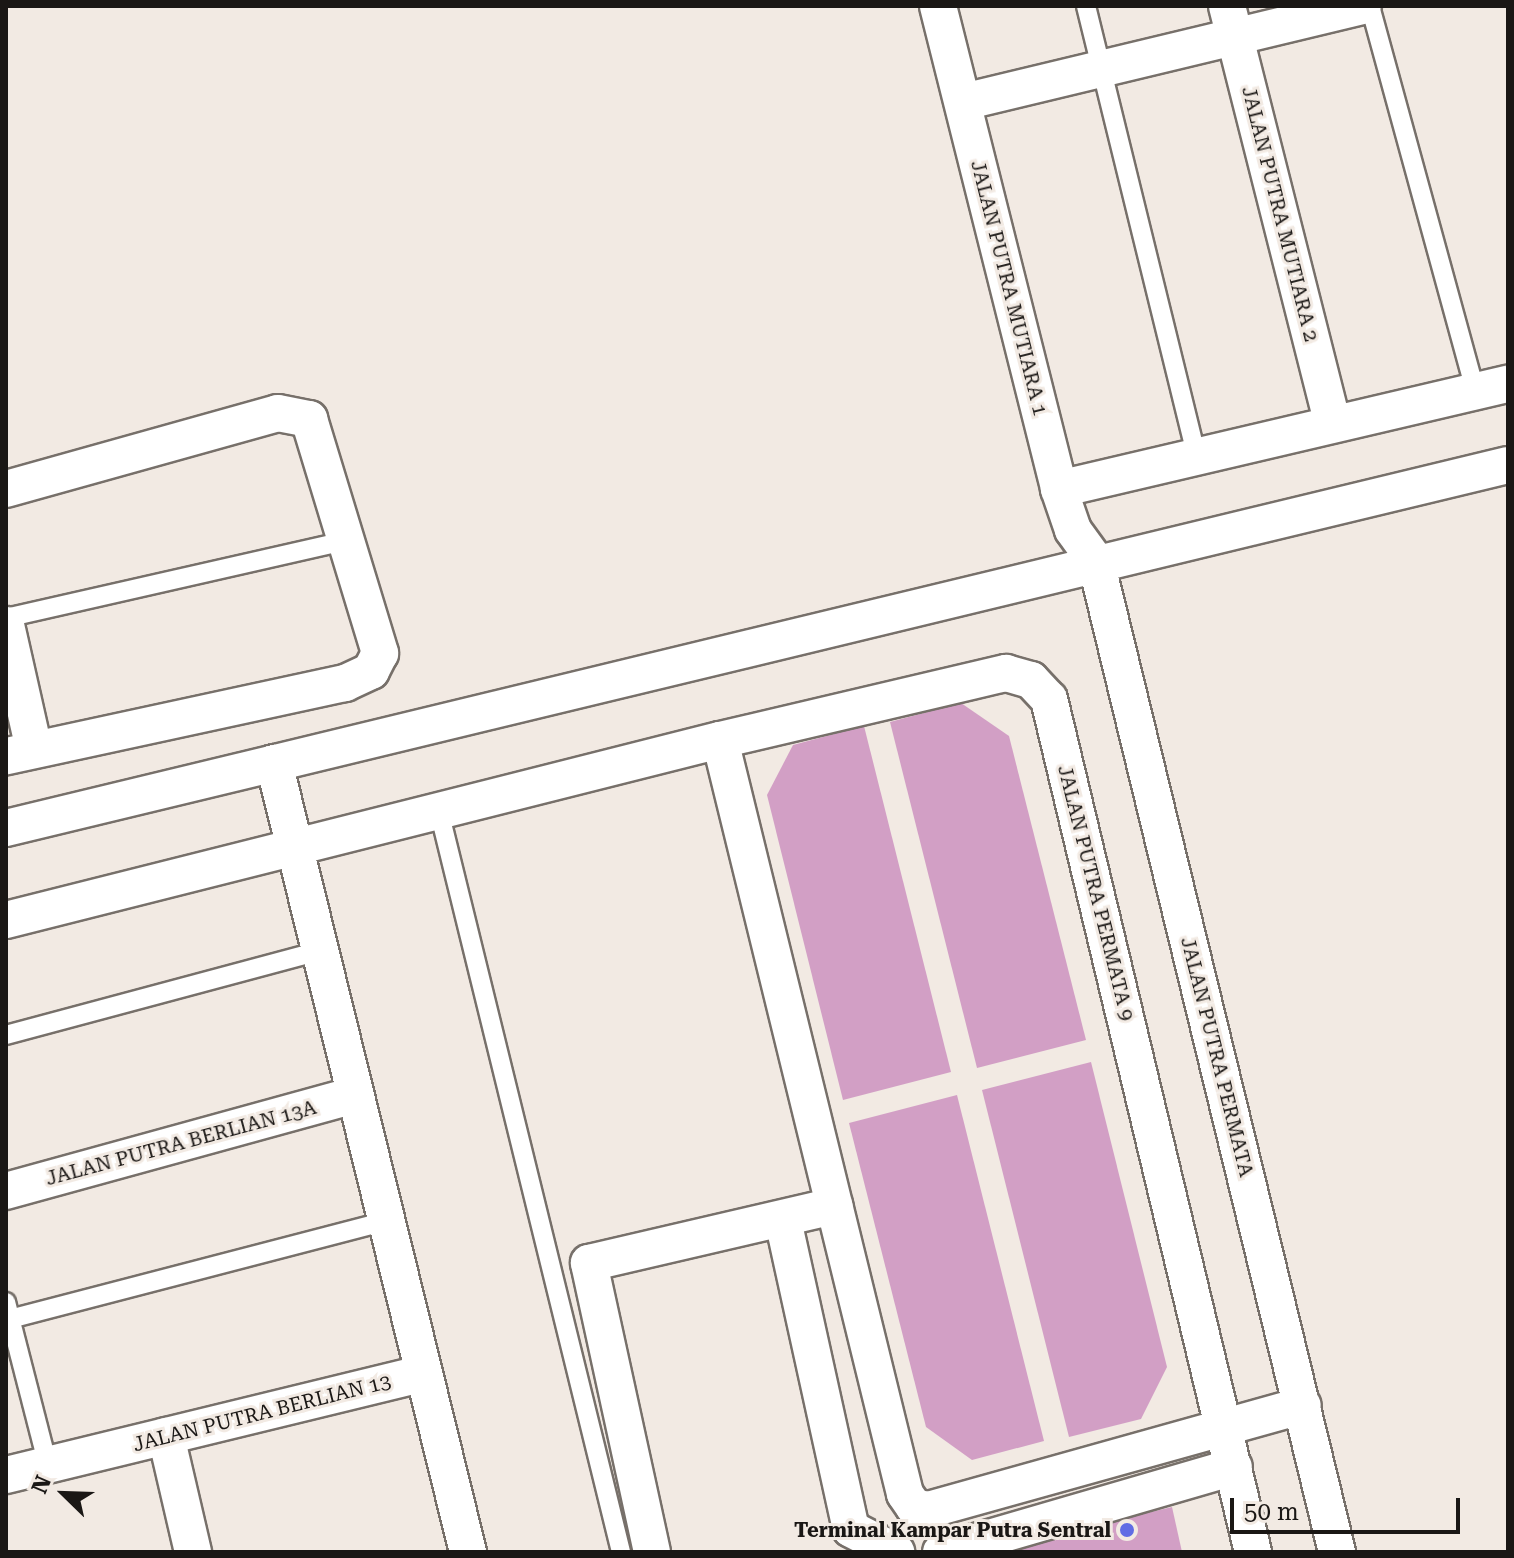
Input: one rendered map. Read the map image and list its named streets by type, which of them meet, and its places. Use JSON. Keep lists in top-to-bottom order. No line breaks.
{"streets":{"street":["JALAN PUTRA MUTIARA 2","JALAN PUTRA MUTIARA 1","JALAN PUTRA PERMATA 9","JALAN PUTRA PERMATA","JALAN PUTRA BERLIAN 13A","JALAN PUTRA BERLIAN 13"]},"crossings":[["JALAN PUTRA MUTIARA 1","JALAN PUTRA PERMATA"]],"places":["Terminal Kampar Putra Sentral"],"scale_bar":"50 m","north":"top left"}
